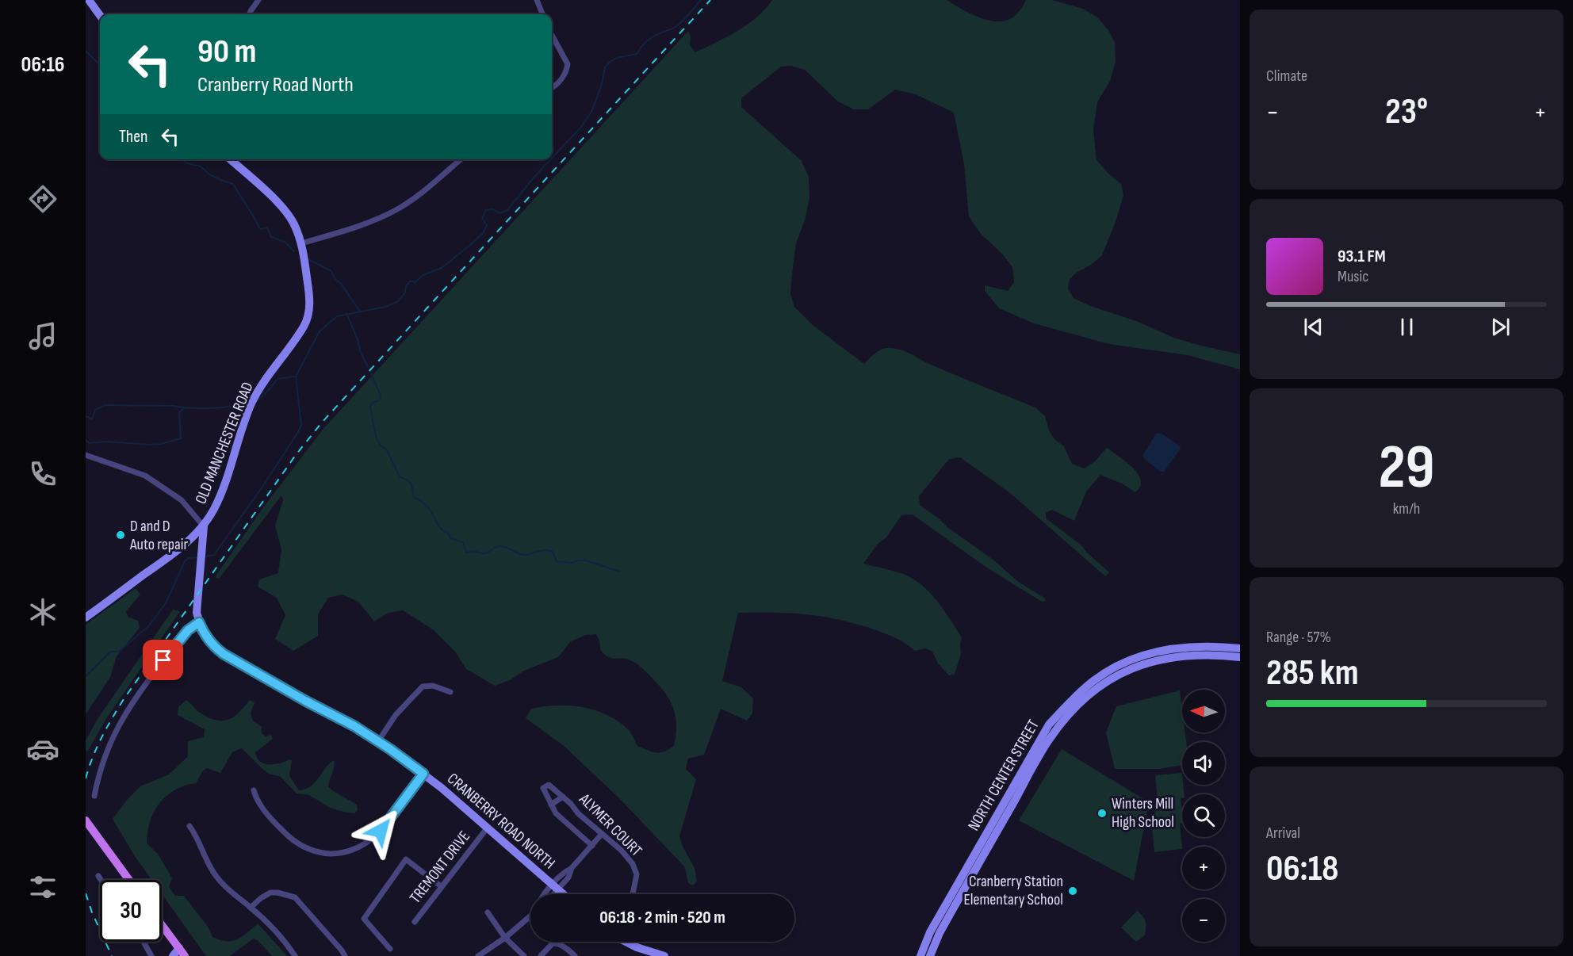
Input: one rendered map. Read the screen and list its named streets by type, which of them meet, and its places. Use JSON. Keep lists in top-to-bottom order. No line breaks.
{"streets":{"street":["OLD MANCHESTER ROAD","NORTH CENTER STREET","CRANBERRY ROAD NORTH","ALYMER COURT","TREMONT DRIVE"]},"crossings":[["OLD MANCHESTER ROAD","CRANBERRY ROAD NORTH"],["CRANBERRY ROAD NORTH","TREMONT DRIVE"]],"places":["D and D Auto repair","Winters Mill High School","Cranberry Station Elementary School"],"north":"left","page":{"tabs":"06:16","tile":["Climate",["29","km/h"],["Range · 57%","285 km"],["Arrival","06:18"]],"turn":["90 m","Cranberry Road North"],"heat":["−","23°","+"],"then":"Then","song":["93.1 FM","Music"],"map_buttons":["+","−"],"limit":"30","trip":"06:18 · 2 min · 520 m"}}
